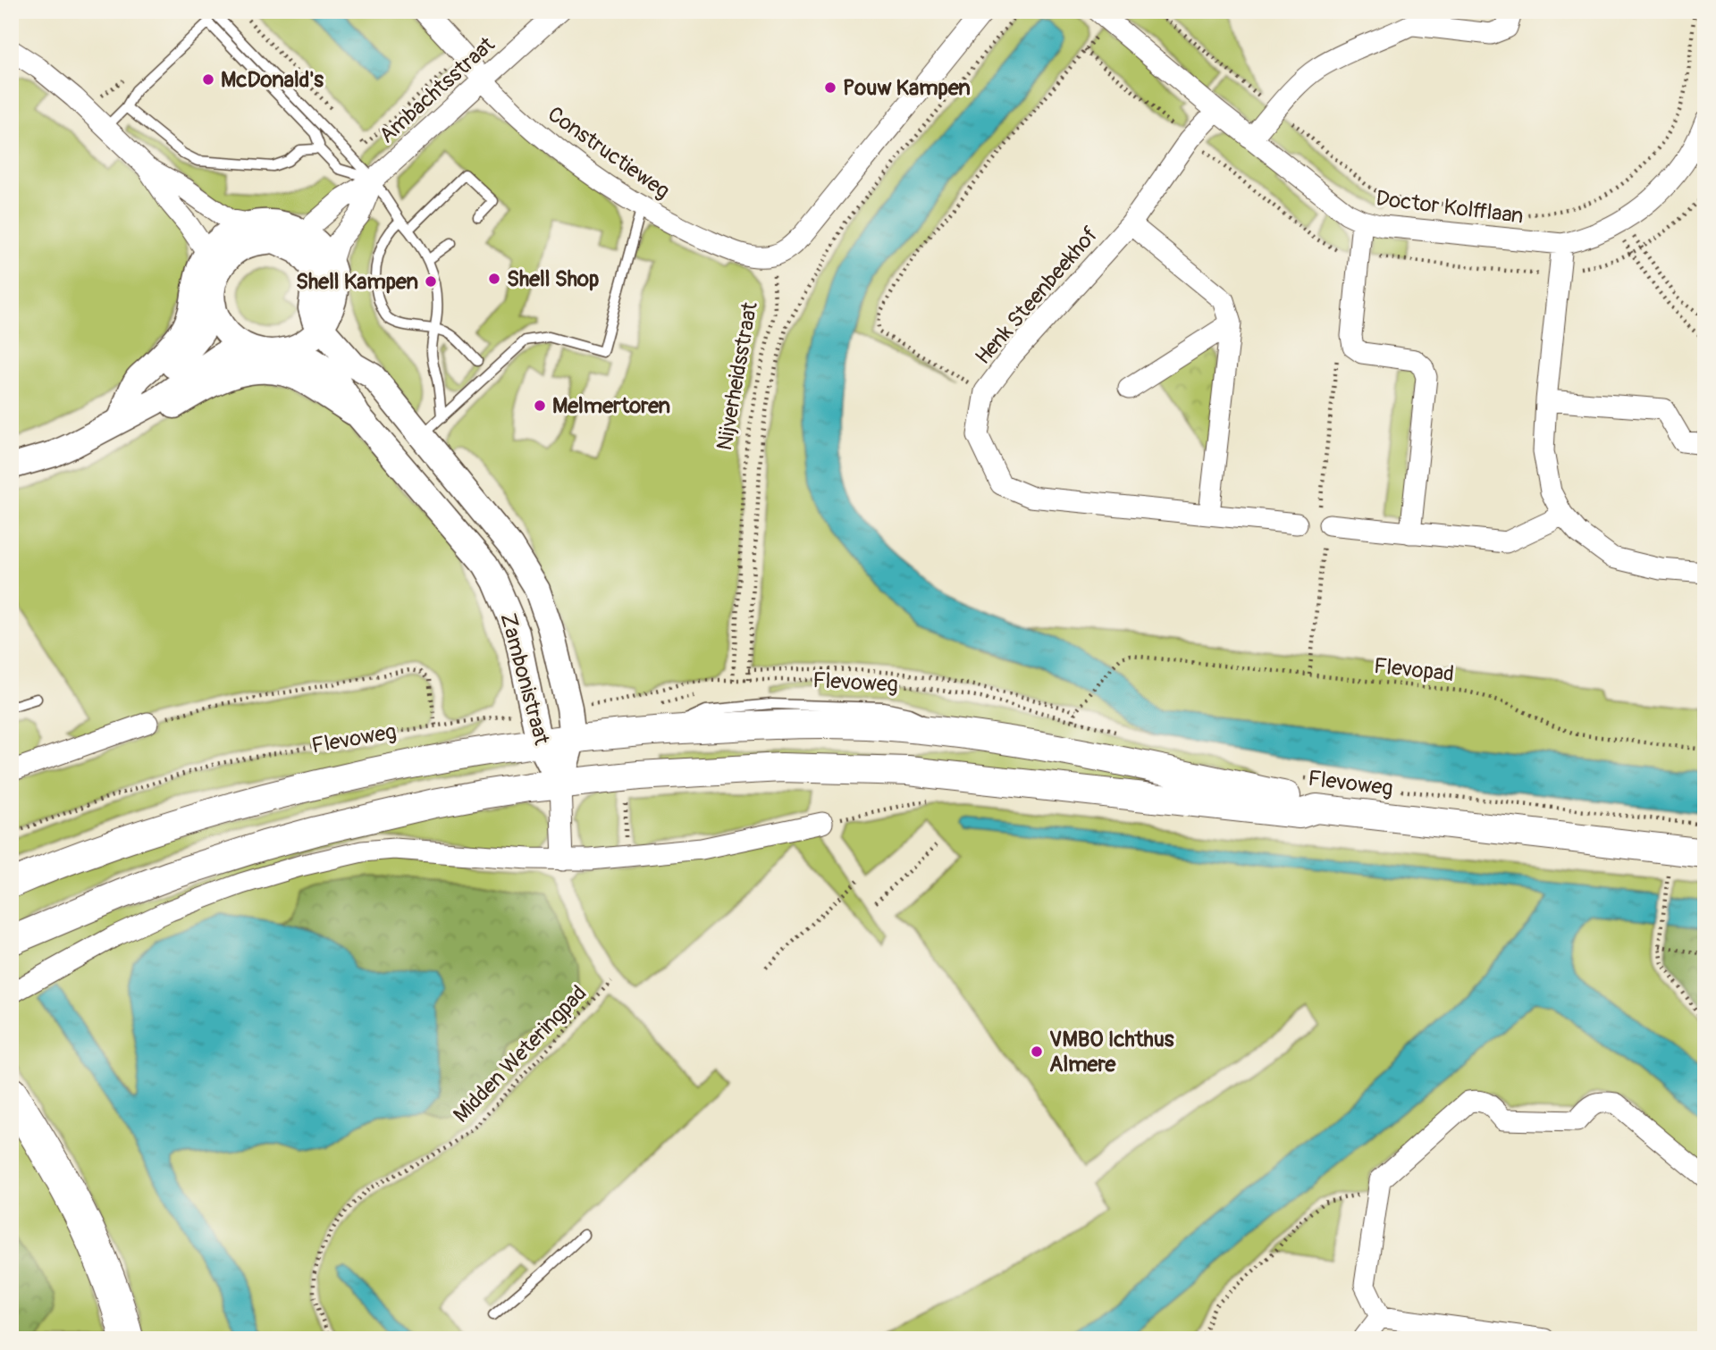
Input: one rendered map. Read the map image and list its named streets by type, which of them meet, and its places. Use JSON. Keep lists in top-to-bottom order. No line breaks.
{"streets":{"main road":["Flevoweg"],"street":["Ambachtsstraat","Constructieweg","Doctor Kolfflaan","Henk Steenbeekhof","Zambonistraat"],"path":["Nijverheidsstraat","Flevopad","Midden Weteringpad"]},"crossings":[["Ambachtsstraat","Constructieweg"],["Constructieweg","Nijverheidsstraat"],["Doctor Kolfflaan","Henk Steenbeekhof"],["Nijverheidsstraat","Flevoweg"],["Zambonistraat","Flevoweg"]],"places":["McDonald's","Pouw Kampen","Shell Shop","Shell Kampen","Melmertoren","VMBO Ichthus Almere"]}
